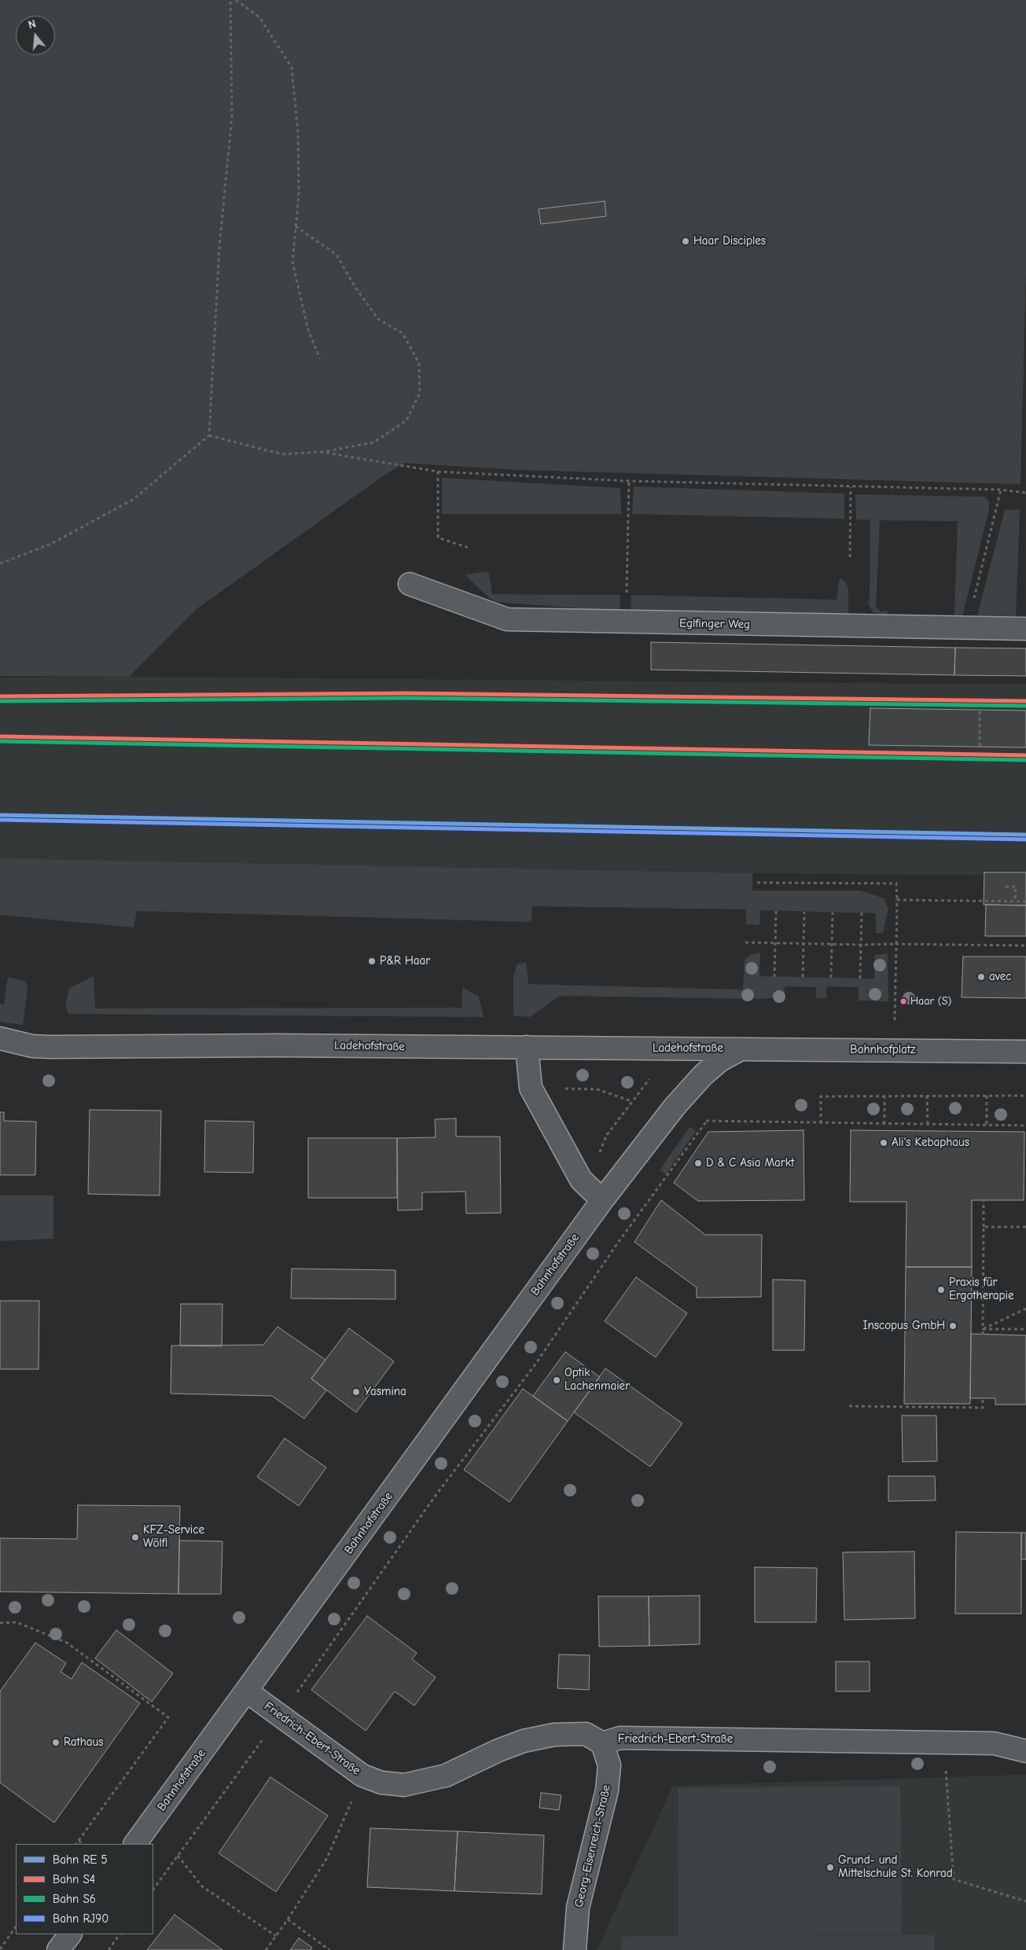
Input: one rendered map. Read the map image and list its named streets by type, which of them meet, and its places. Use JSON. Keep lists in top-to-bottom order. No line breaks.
{"streets":{"street":["Eglfinger Weg","Ladehofstraße","Bahnhofplatz","Bahnhofstraße","Friedrich-Ebert-Straße","Georg-Eisenreich-Straße"]},"crossings":[["Ladehofstraße","Bahnhofplatz"],["Ladehofstraße","Bahnhofstraße"],["Bahnhofplatz","Bahnhofstraße"],["Bahnhofstraße","Friedrich-Ebert-Straße"],["Friedrich-Ebert-Straße","Georg-Eisenreich-Straße"]],"places":["Haar Disciples","P&R Haar","avec","Haar (S)","Ali's Kebaphaus","D & C Asia Markt","Praxis für Ergotherapie","Inscopus GmbH","Optik Lachenmaier","Yasmina","KFZ-Service Wölfl","Rathaus","Grund- und Mittelschule St. Konrad"],"lines":["rail line S4","rail line S6","rail line RJ90"],"legend":["Bahn RE 5","Bahn S4","Bahn S6","Bahn RJ90"],"north":"top"}
